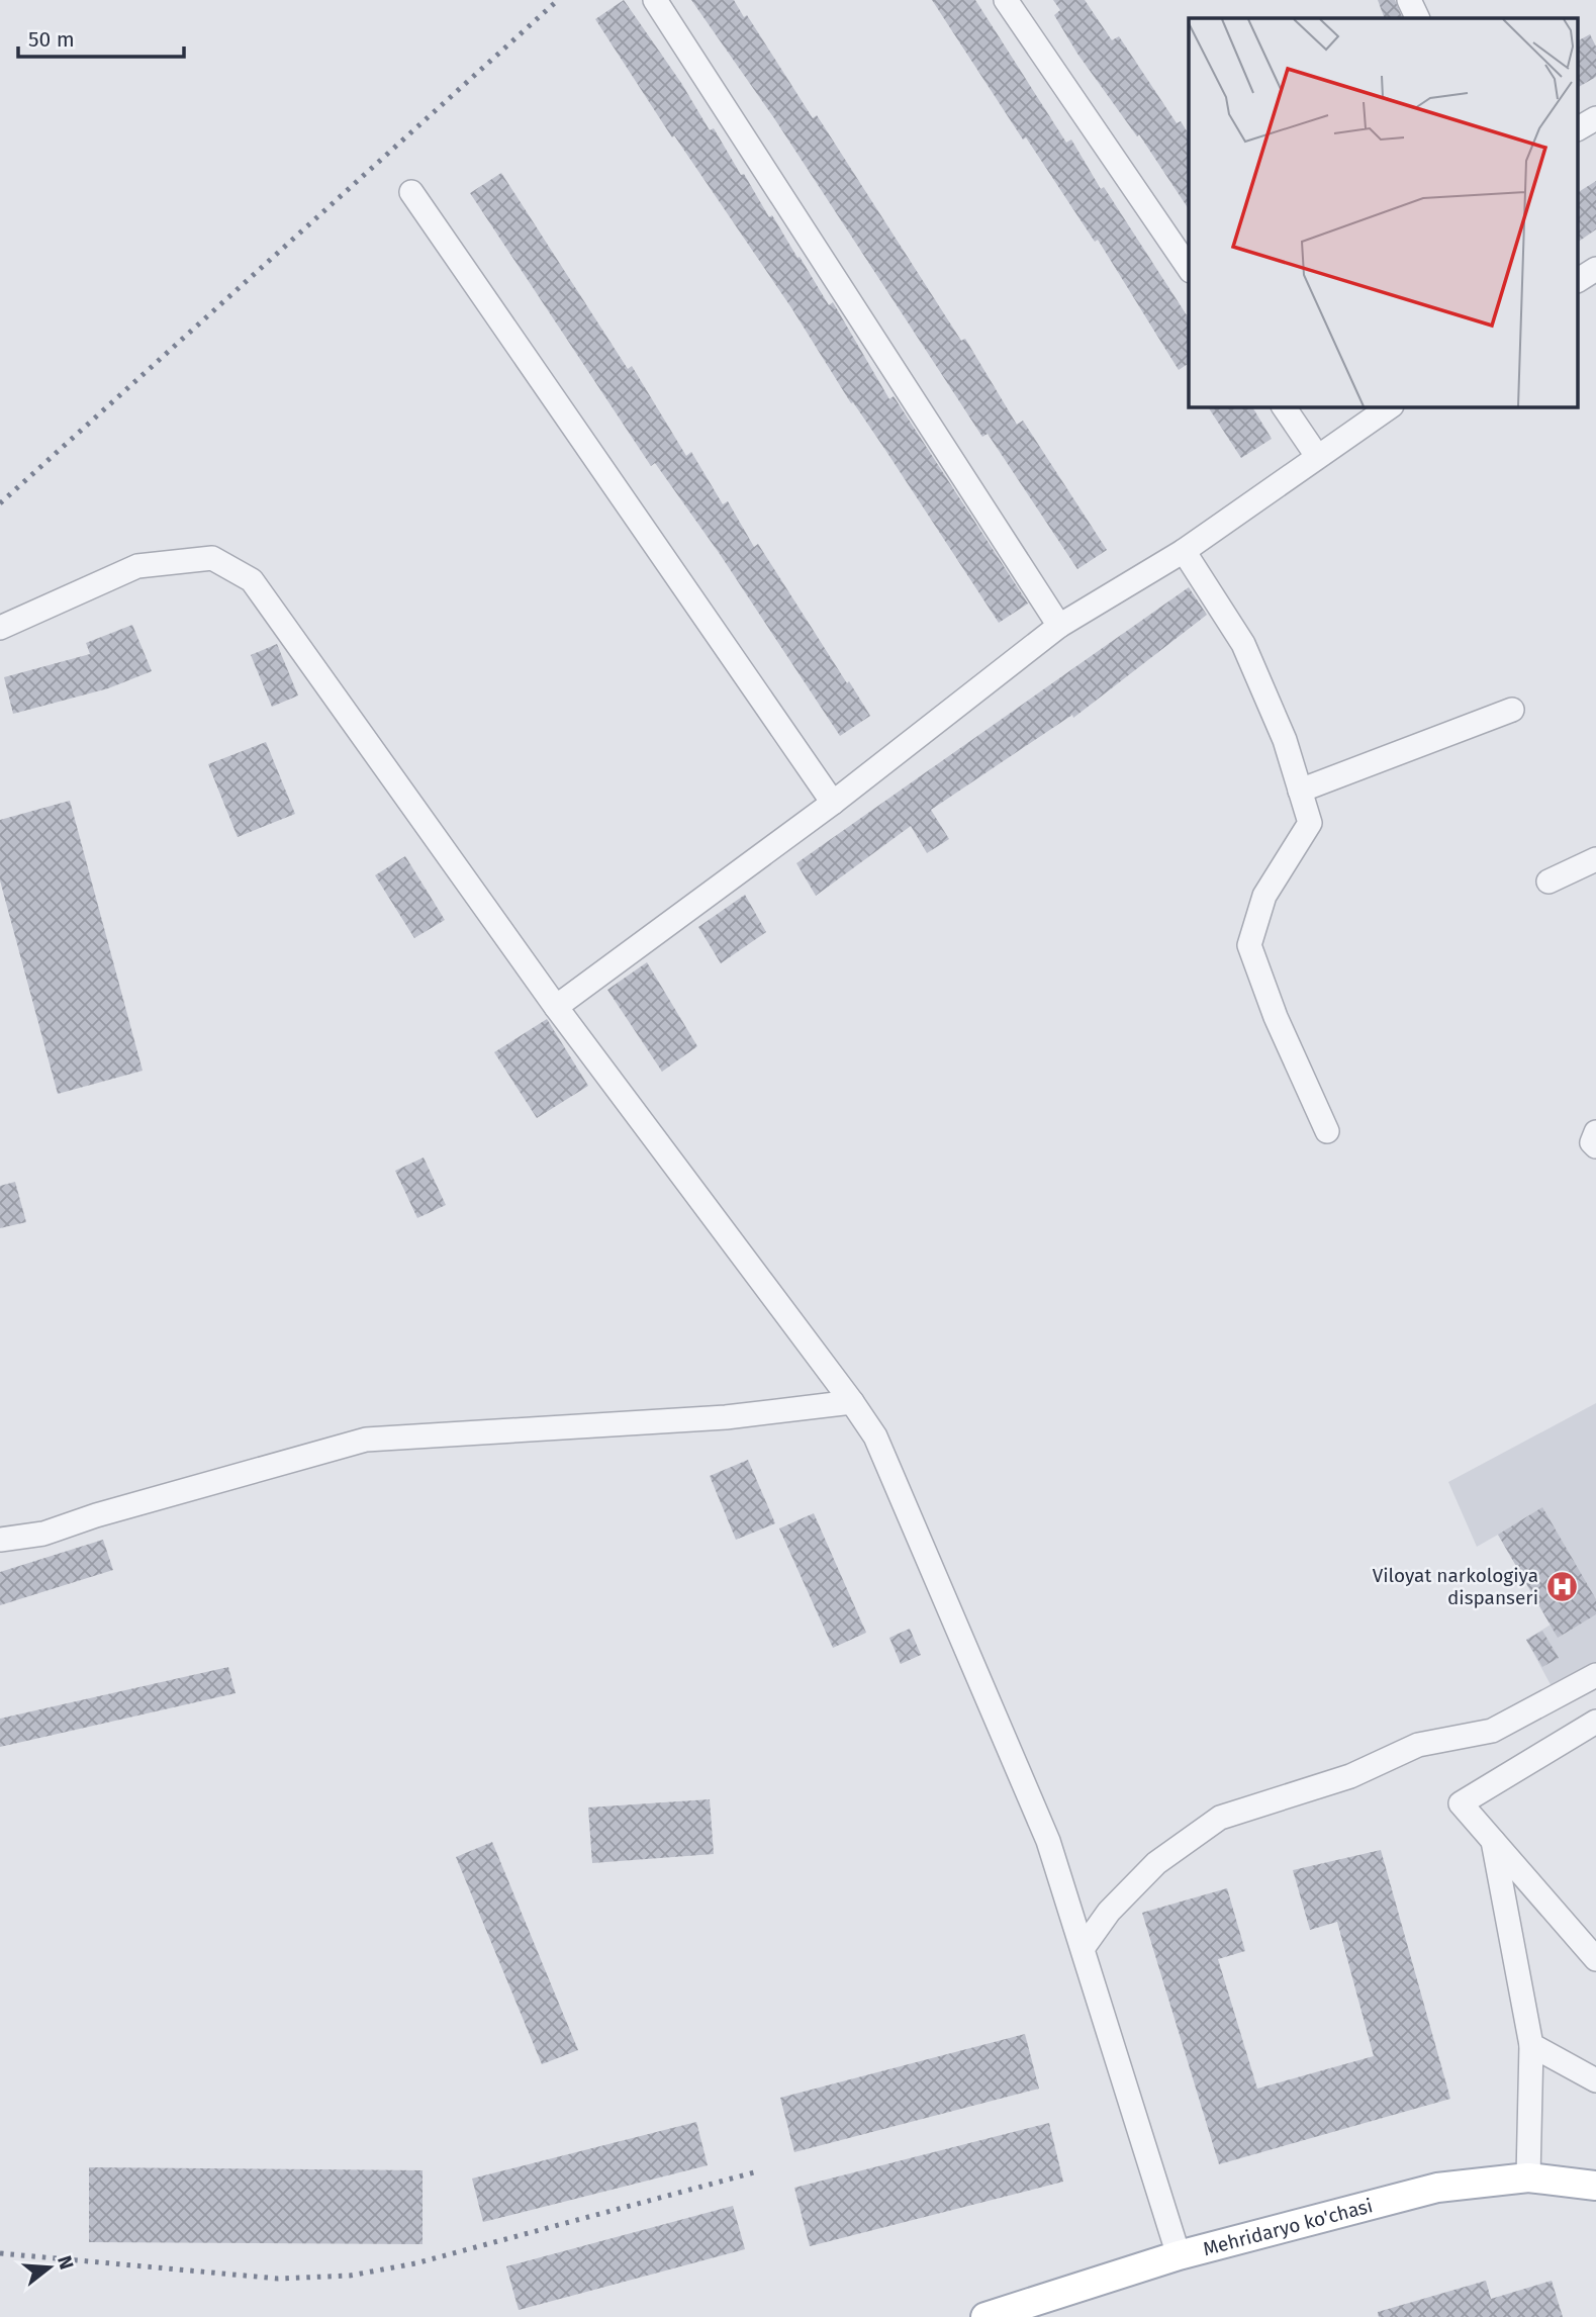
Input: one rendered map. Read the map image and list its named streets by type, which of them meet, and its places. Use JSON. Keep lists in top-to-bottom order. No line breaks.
{"streets":{"main road":["Мehridaryo ko'chasi"]},"places":{"hospital":["Viloyat narkologiya dispanseri"]},"scale_bar":"50 m","north":"right"}
